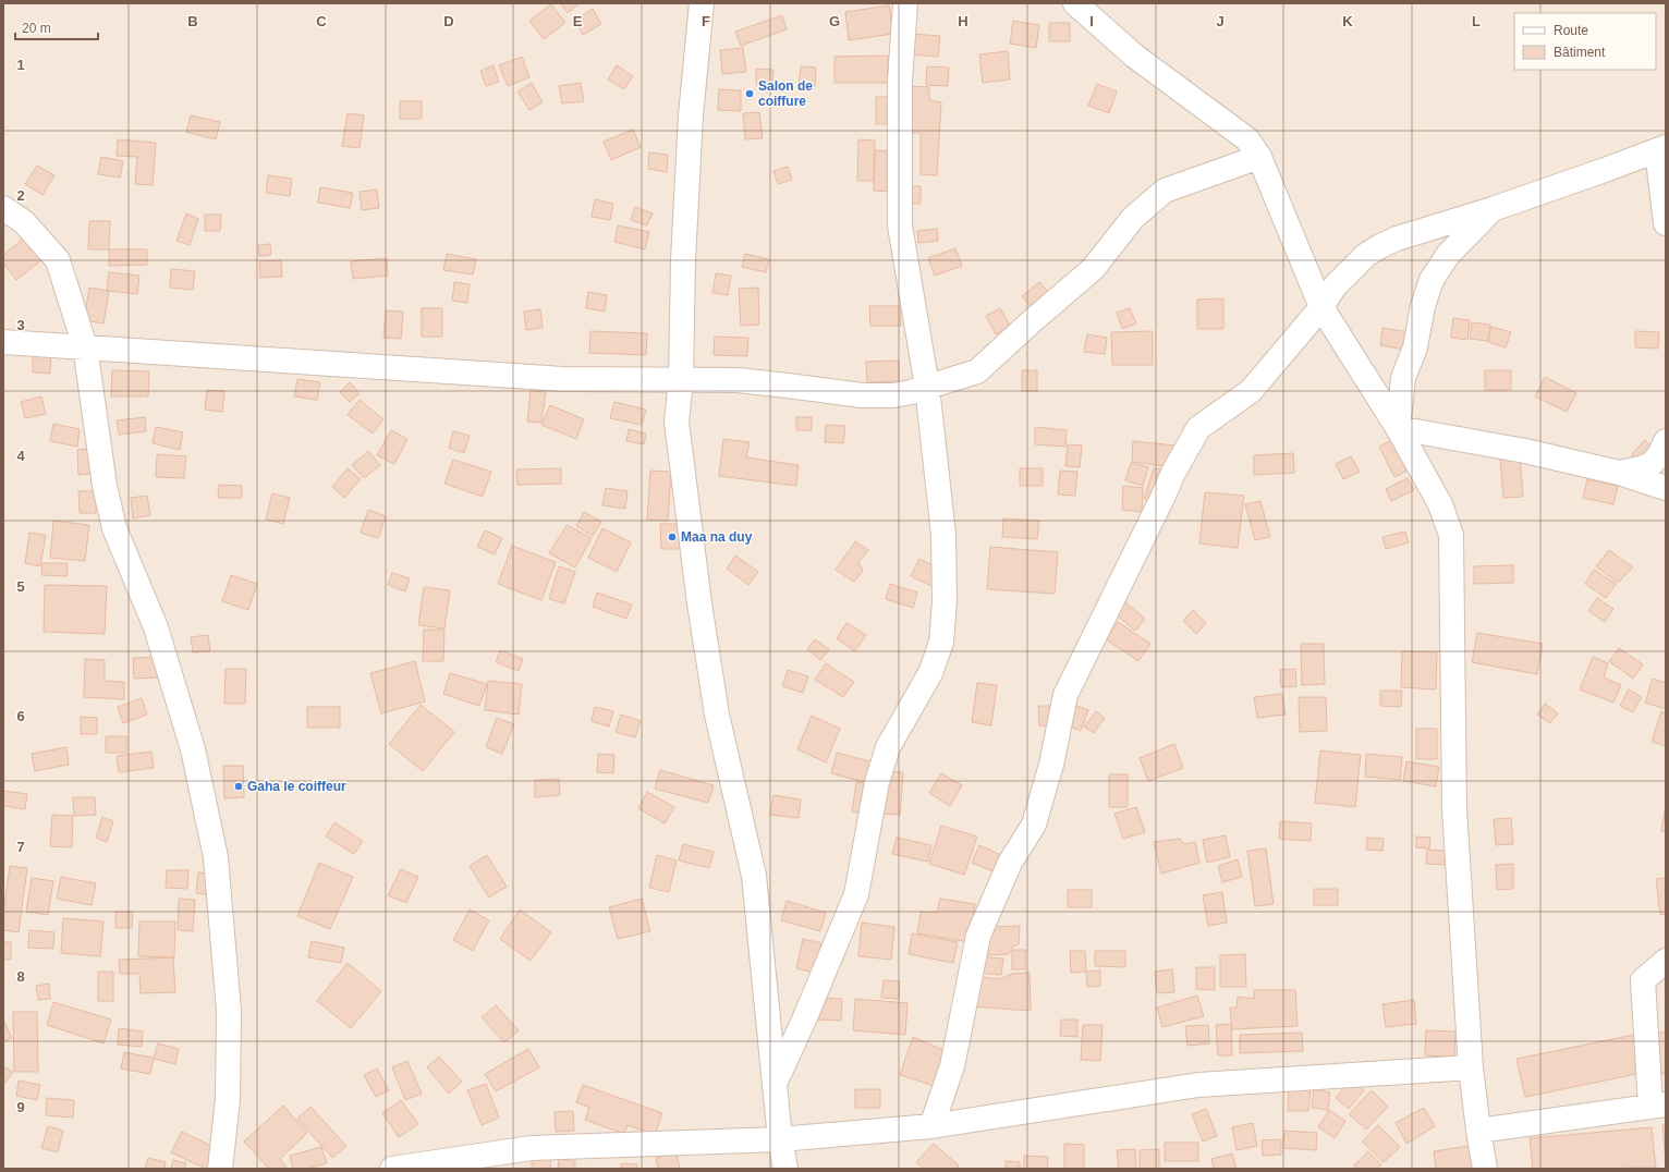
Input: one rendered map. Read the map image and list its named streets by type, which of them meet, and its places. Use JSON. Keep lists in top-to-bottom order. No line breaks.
{"places":["Salon de coiffure","Maa na duy","Gaha le coiffeur"],"legend":["Route","Bâtiment"],"scale_bar":"20 m","grid":{"columns":["B","C","D","E","F","G","H","I","J","K","L"],"rows":["1","2","3","4","5","6","7","8","9"]}}
